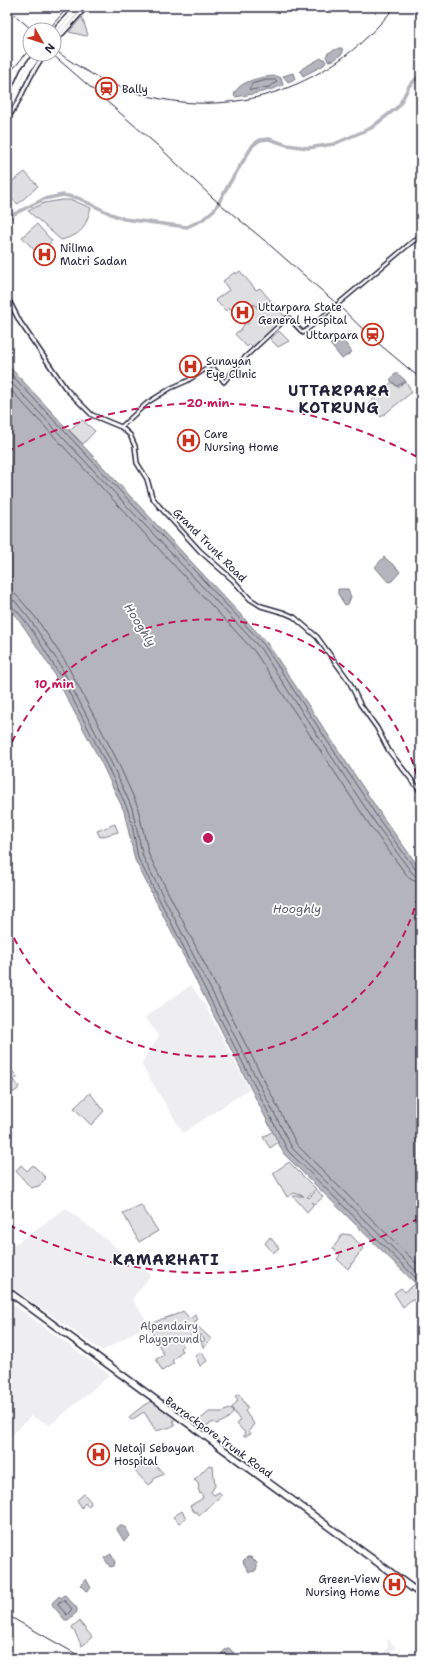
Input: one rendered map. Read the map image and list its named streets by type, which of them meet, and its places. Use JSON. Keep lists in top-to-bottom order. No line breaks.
{"streets":{"main road":["Grand Trunk Road","Barrackpore Trunk Road"]},"districts":["UTTARPARA KOTRUNG","KAMARHATI"],"water":["Hooghly"],"parks":["Alpendairy Playground"],"places":{"station":["Bally","Uttarpara"],"hospital":["Nilima Matri Sadan","Uttarpara State General Hospital","Sunayan Eye Clinic","Care Nursing Home","Netaji Sebayan Hospital","Green-View Nursing Home"]},"north":"bottom right","rings":["20 min","10 min"]}
